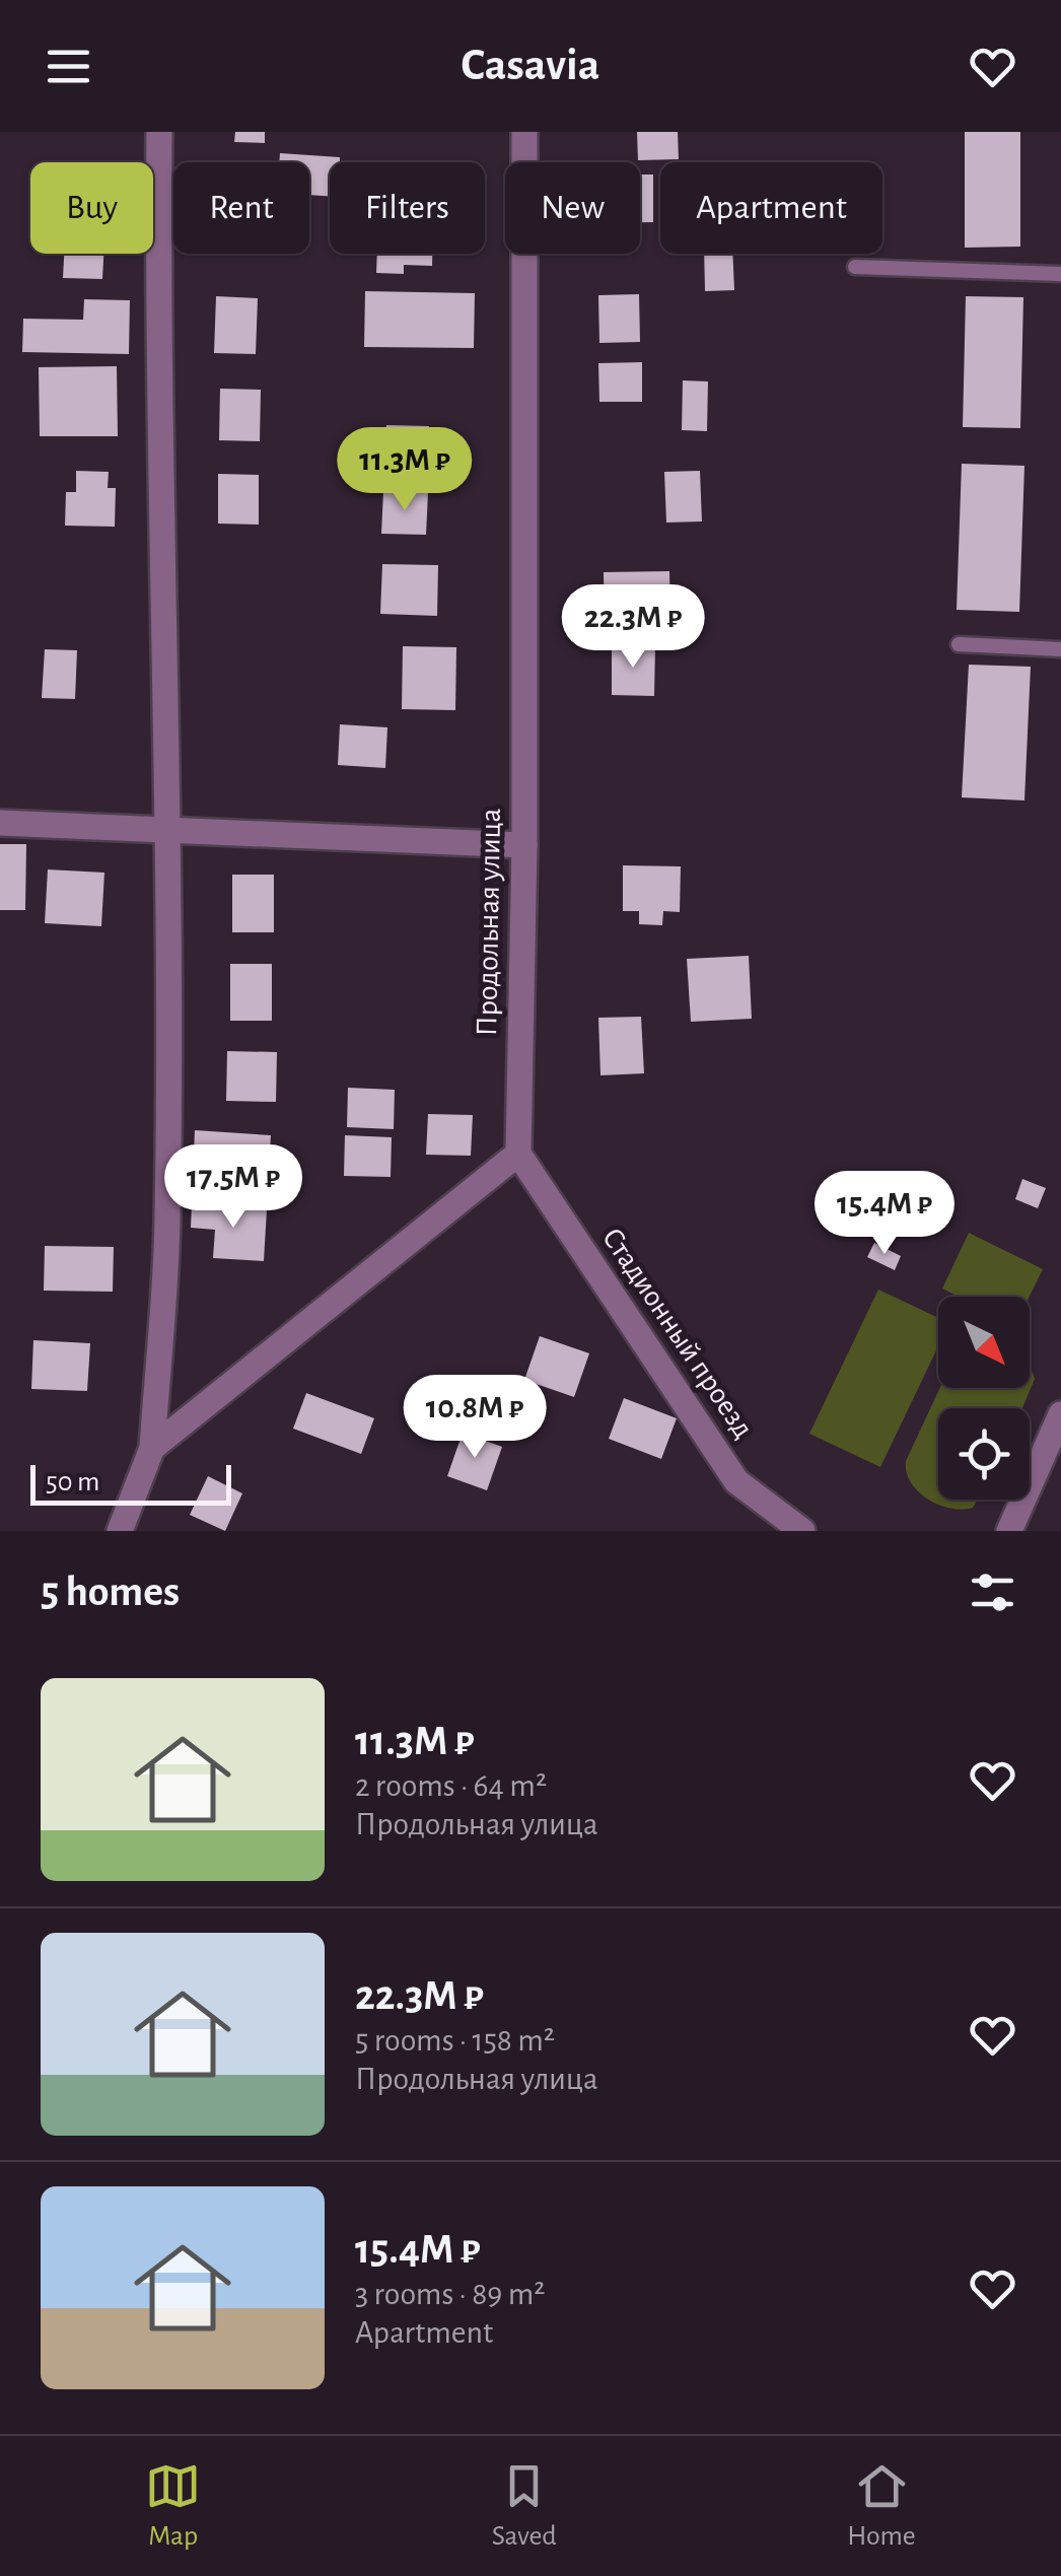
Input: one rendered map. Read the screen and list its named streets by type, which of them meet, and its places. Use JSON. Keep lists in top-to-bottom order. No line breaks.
{"streets":{"street":["Продольная улица","Стадионный проезд"]},"crossings":[["Продольная улица","Стадионный проезд"]],"scale_bar":"50 m","north":"bottom right","page":{"header":"Casavia","chip":["Buy","Rent","Filters","New","Apartment"],"price":["11.3M ₽","22.3M ₽","17.5M ₽","15.4M ₽","10.8M ₽"],"scale":"50 m","heading":"5 homes","list":[{"name":"11.3M ₽","note":"2 rooms · 64 m² · Продольная улица"},{"name":"22.3M ₽","note":"5 rooms · 158 m² · Продольная улица"},{"name":"15.4M ₽","note":"3 rooms · 89 m² · Apartment"}],"tabs":["Map","Saved","Home"]}}
